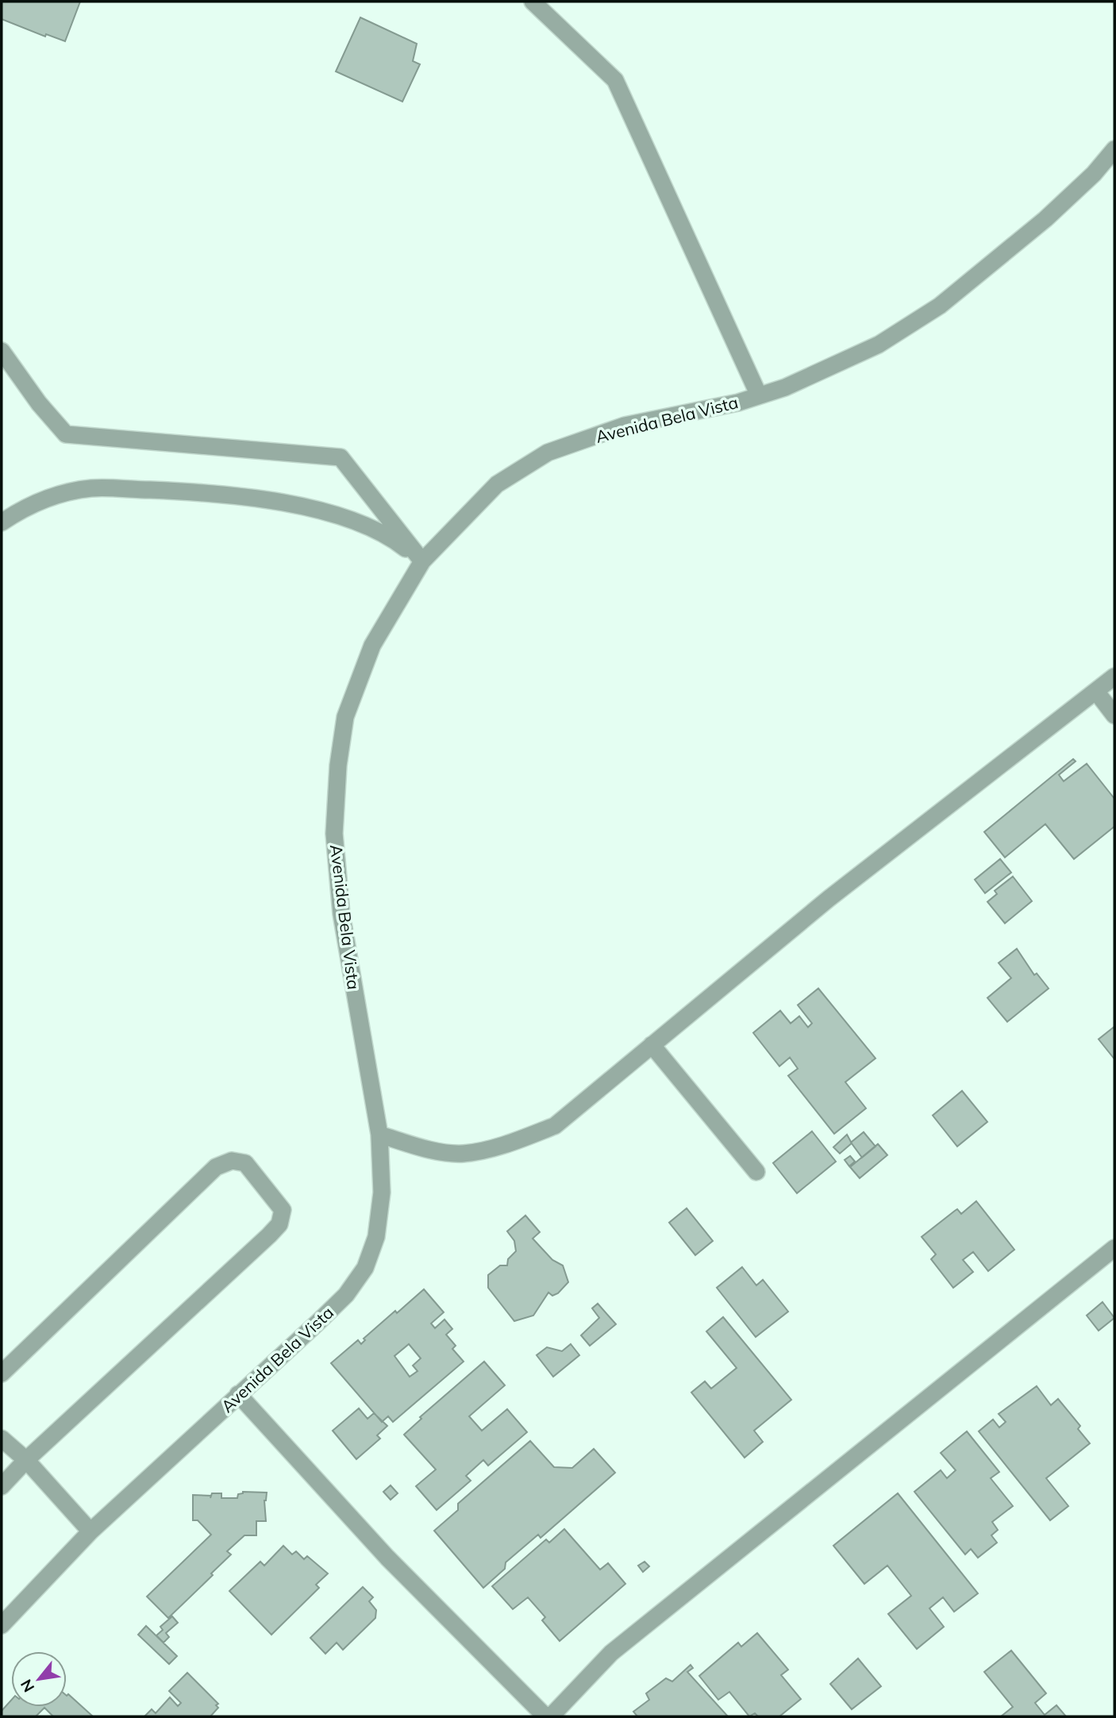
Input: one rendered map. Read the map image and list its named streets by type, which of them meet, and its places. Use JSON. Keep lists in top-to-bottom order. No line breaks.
{"streets":{"street":["Avenida Bela Vista"]},"north":"bottom left"}
